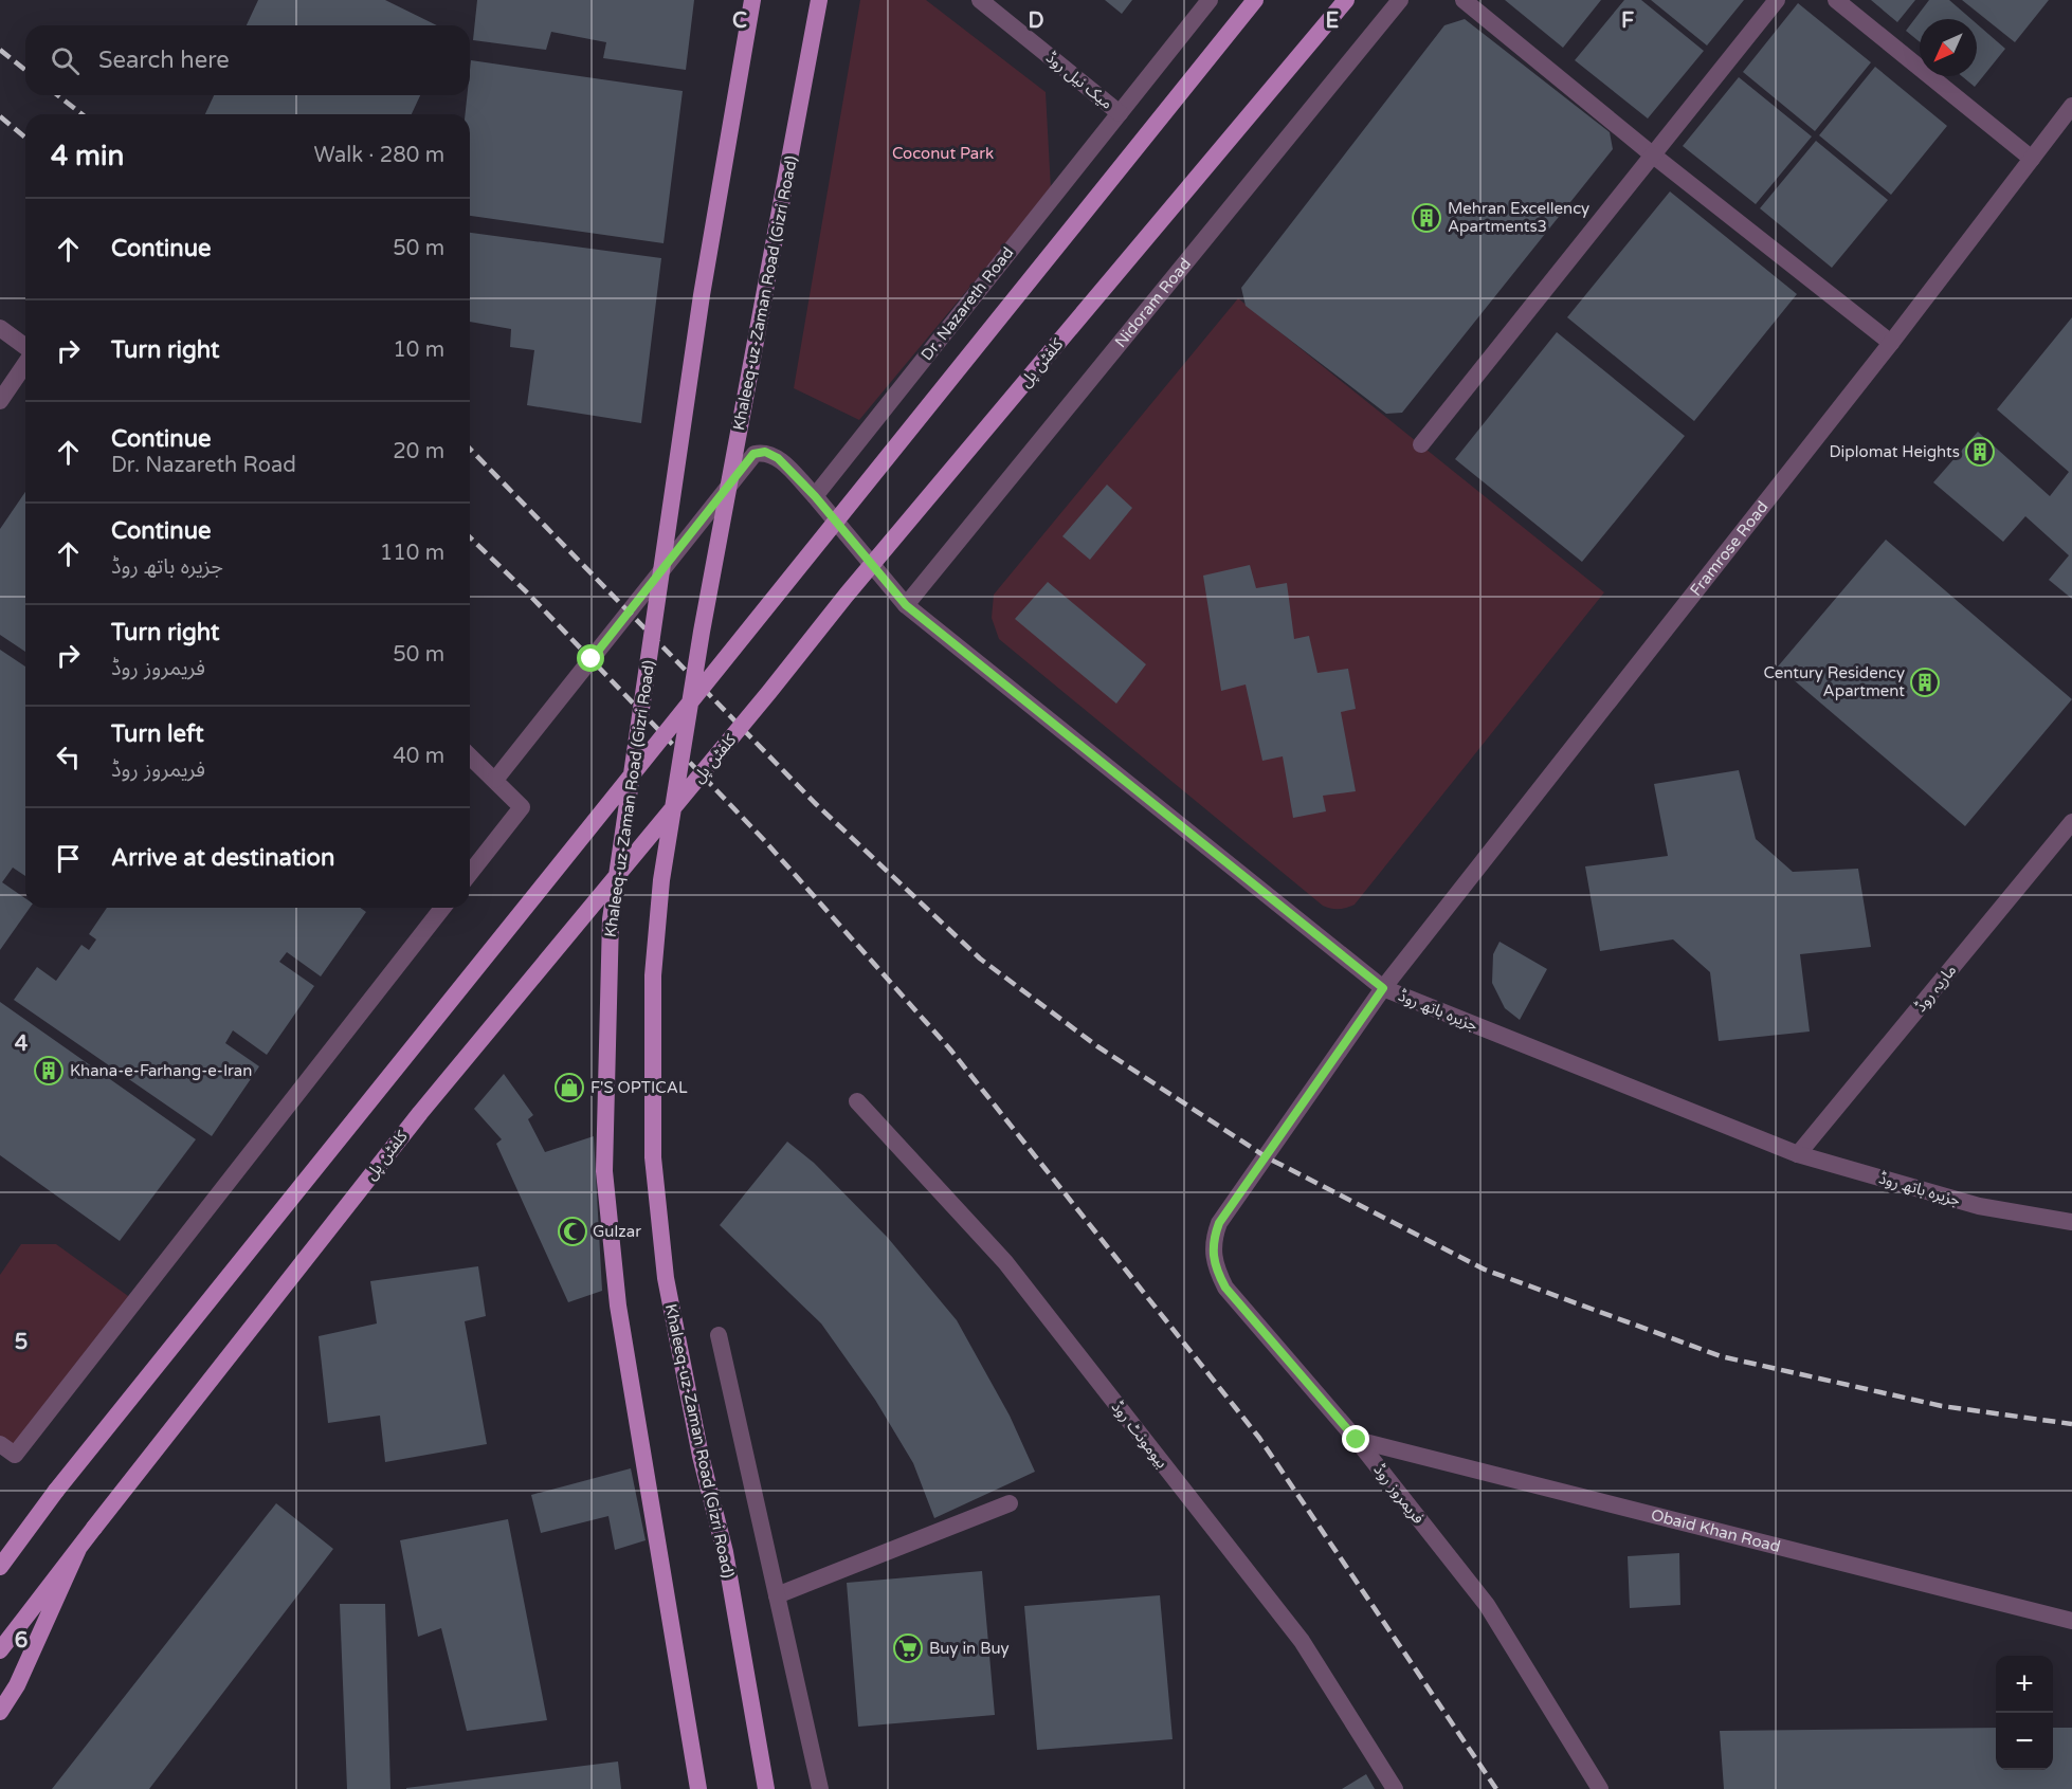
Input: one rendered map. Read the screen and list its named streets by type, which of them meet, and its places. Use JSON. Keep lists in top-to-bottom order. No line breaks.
{"streets":{"main road":["Khaleeq-uz-Zaman Road (Gizri Road)","کلفٹن پل"],"street":["میک نیل روڈ","Nidoram Road","Dr. Nazareth Road","Framrose Road","ماریہ روڈ","جزیرہ باتھ روڈ","بیومونٹ روڈ","فریمروز روڈ","Obaid Khan Road"]},"crossings":[["میک نیل روڈ","Dr. Nazareth Road"],["Nidoram Road","جزیرہ باتھ روڈ"],["Framrose Road","جزیرہ باتھ روڈ"],["Framrose Road","فریمروز روڈ"],["ماریہ روڈ","جزیرہ باتھ روڈ"],["جزیرہ باتھ روڈ","فریمروز روڈ"],["فریمروز روڈ","Obaid Khan Road"]],"parks":["Coconut Park"],"places":{"building":["Mehran Excellency Apartments3","Diplomat Heights","Century Residency Apartment","Khana-e-Farhang-e-Iran"],"shop":["F'S OPTICAL"],"mosque":["Gulzar"],"supermarket":["Buy in Buy"]},"north":"bottom left","page":{"search":"Search here","heading":["4 min","Walk · 280 m"],"list":[["Continue","50 m"],["Turn right","10 m"],["Continue","Dr. Nazareth Road","20 m"],["Continue","جزیرہ باتھ روڈ","110 m"],["Turn right","فریمروز روڈ","50 m"],["Turn left","فریمروز روڈ","40 m"],"Arrive at destination"],"map_buttons":["+","−"]},"grid":{"columns":["C","D","E","F"],"rows":["4","5","6"]}}
